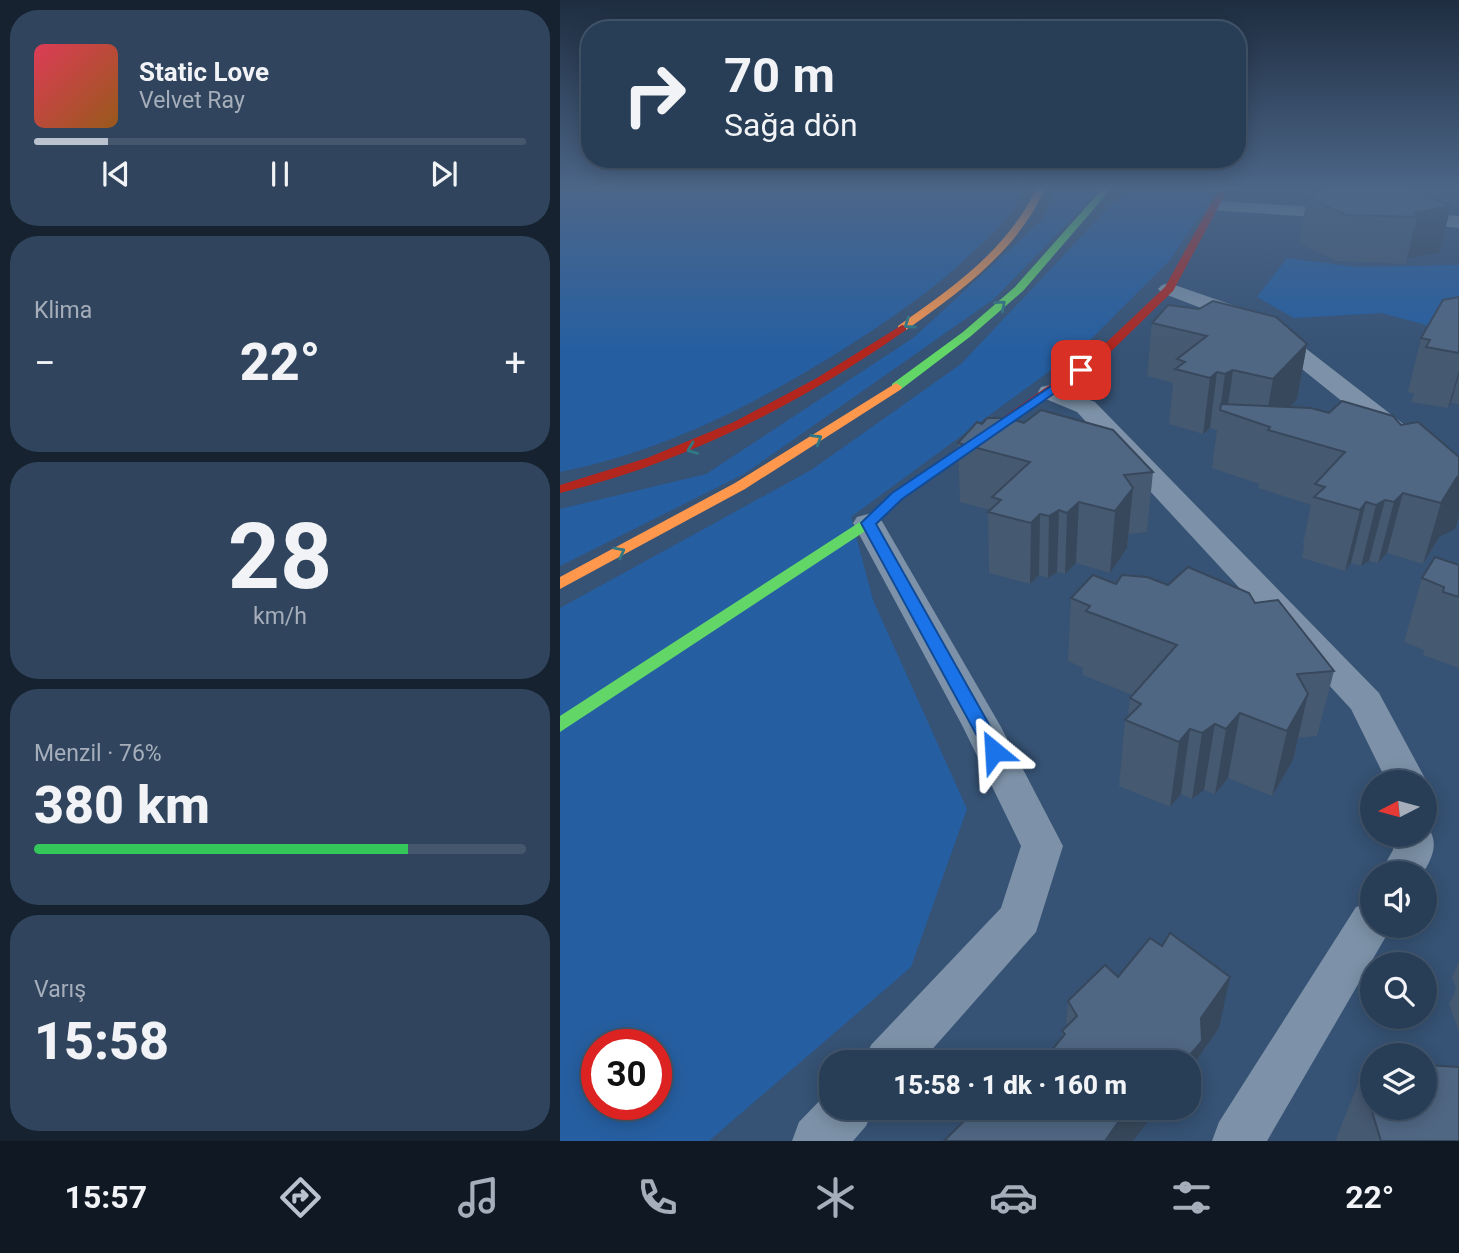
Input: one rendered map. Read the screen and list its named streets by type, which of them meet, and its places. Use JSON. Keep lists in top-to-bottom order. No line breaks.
{"north":"left","page":{"turn":["70 m","Sağa dön"],"song":["Static Love","Velvet Ray"],"tile":["Klima",["28","km/h"],["Menzil · 76%","380 km"],["Varış","15:58"]],"heat":["−","22°","+"],"limit":"30","trip":"15:58 · 1 dk · 160 m","tabs":["15:57","22°"]}}
